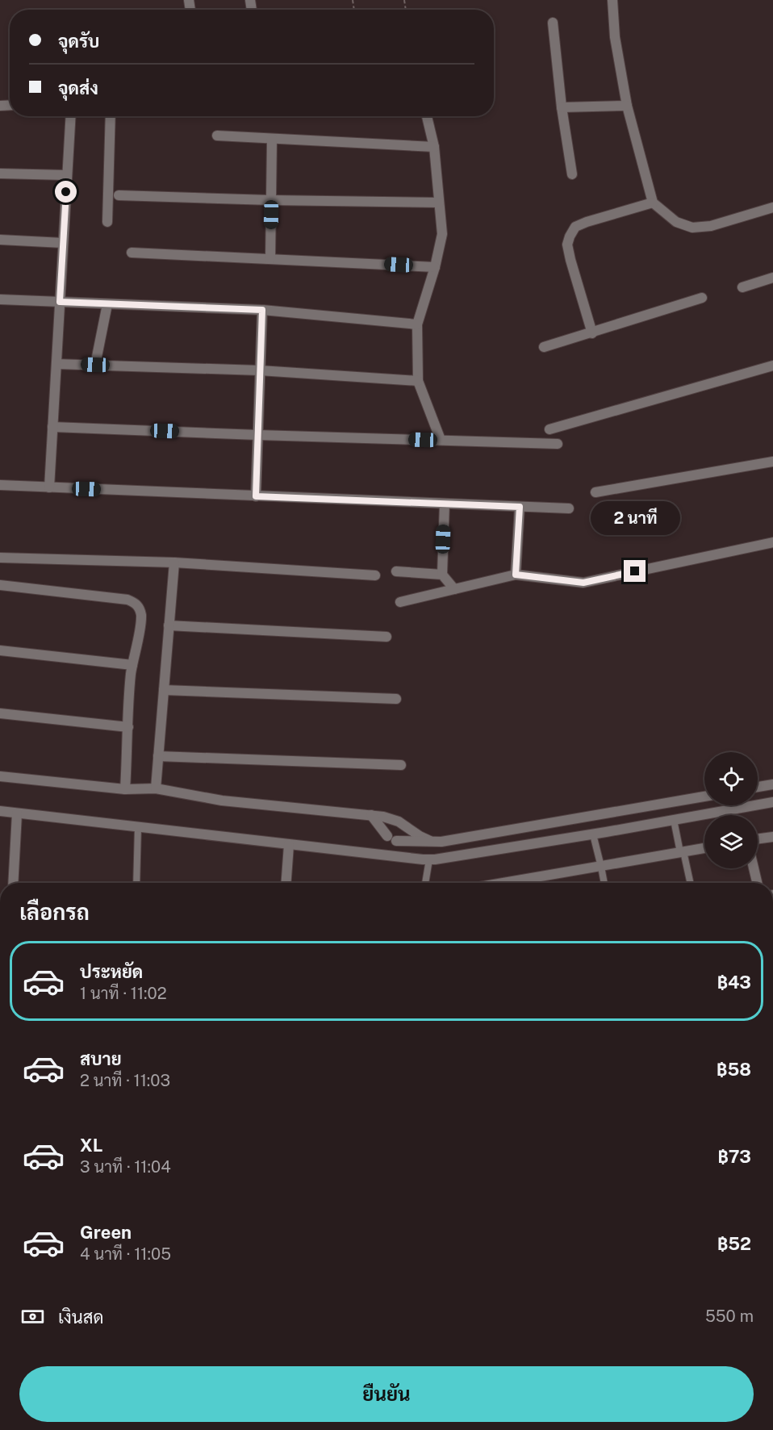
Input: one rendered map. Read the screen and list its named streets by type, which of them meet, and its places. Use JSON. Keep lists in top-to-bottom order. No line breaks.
{"page":{"banner":["จุดรับ","จุดส่ง"],"bubble":"2 นาที","heading":"เลือกรถ","list":[{"name":"ประหยัด","note":"1 นาที · 11:02","value":"฿43"},{"name":"สบาย","note":"2 นาที · 11:03","value":"฿58"},{"name":"XL","note":"3 นาที · 11:04","value":"฿73"},{"name":"Green","note":"4 นาที · 11:05","value":"฿52"}],"pay":["เงินสด","550 m"],"buttons":"ยืนยัน"}}
